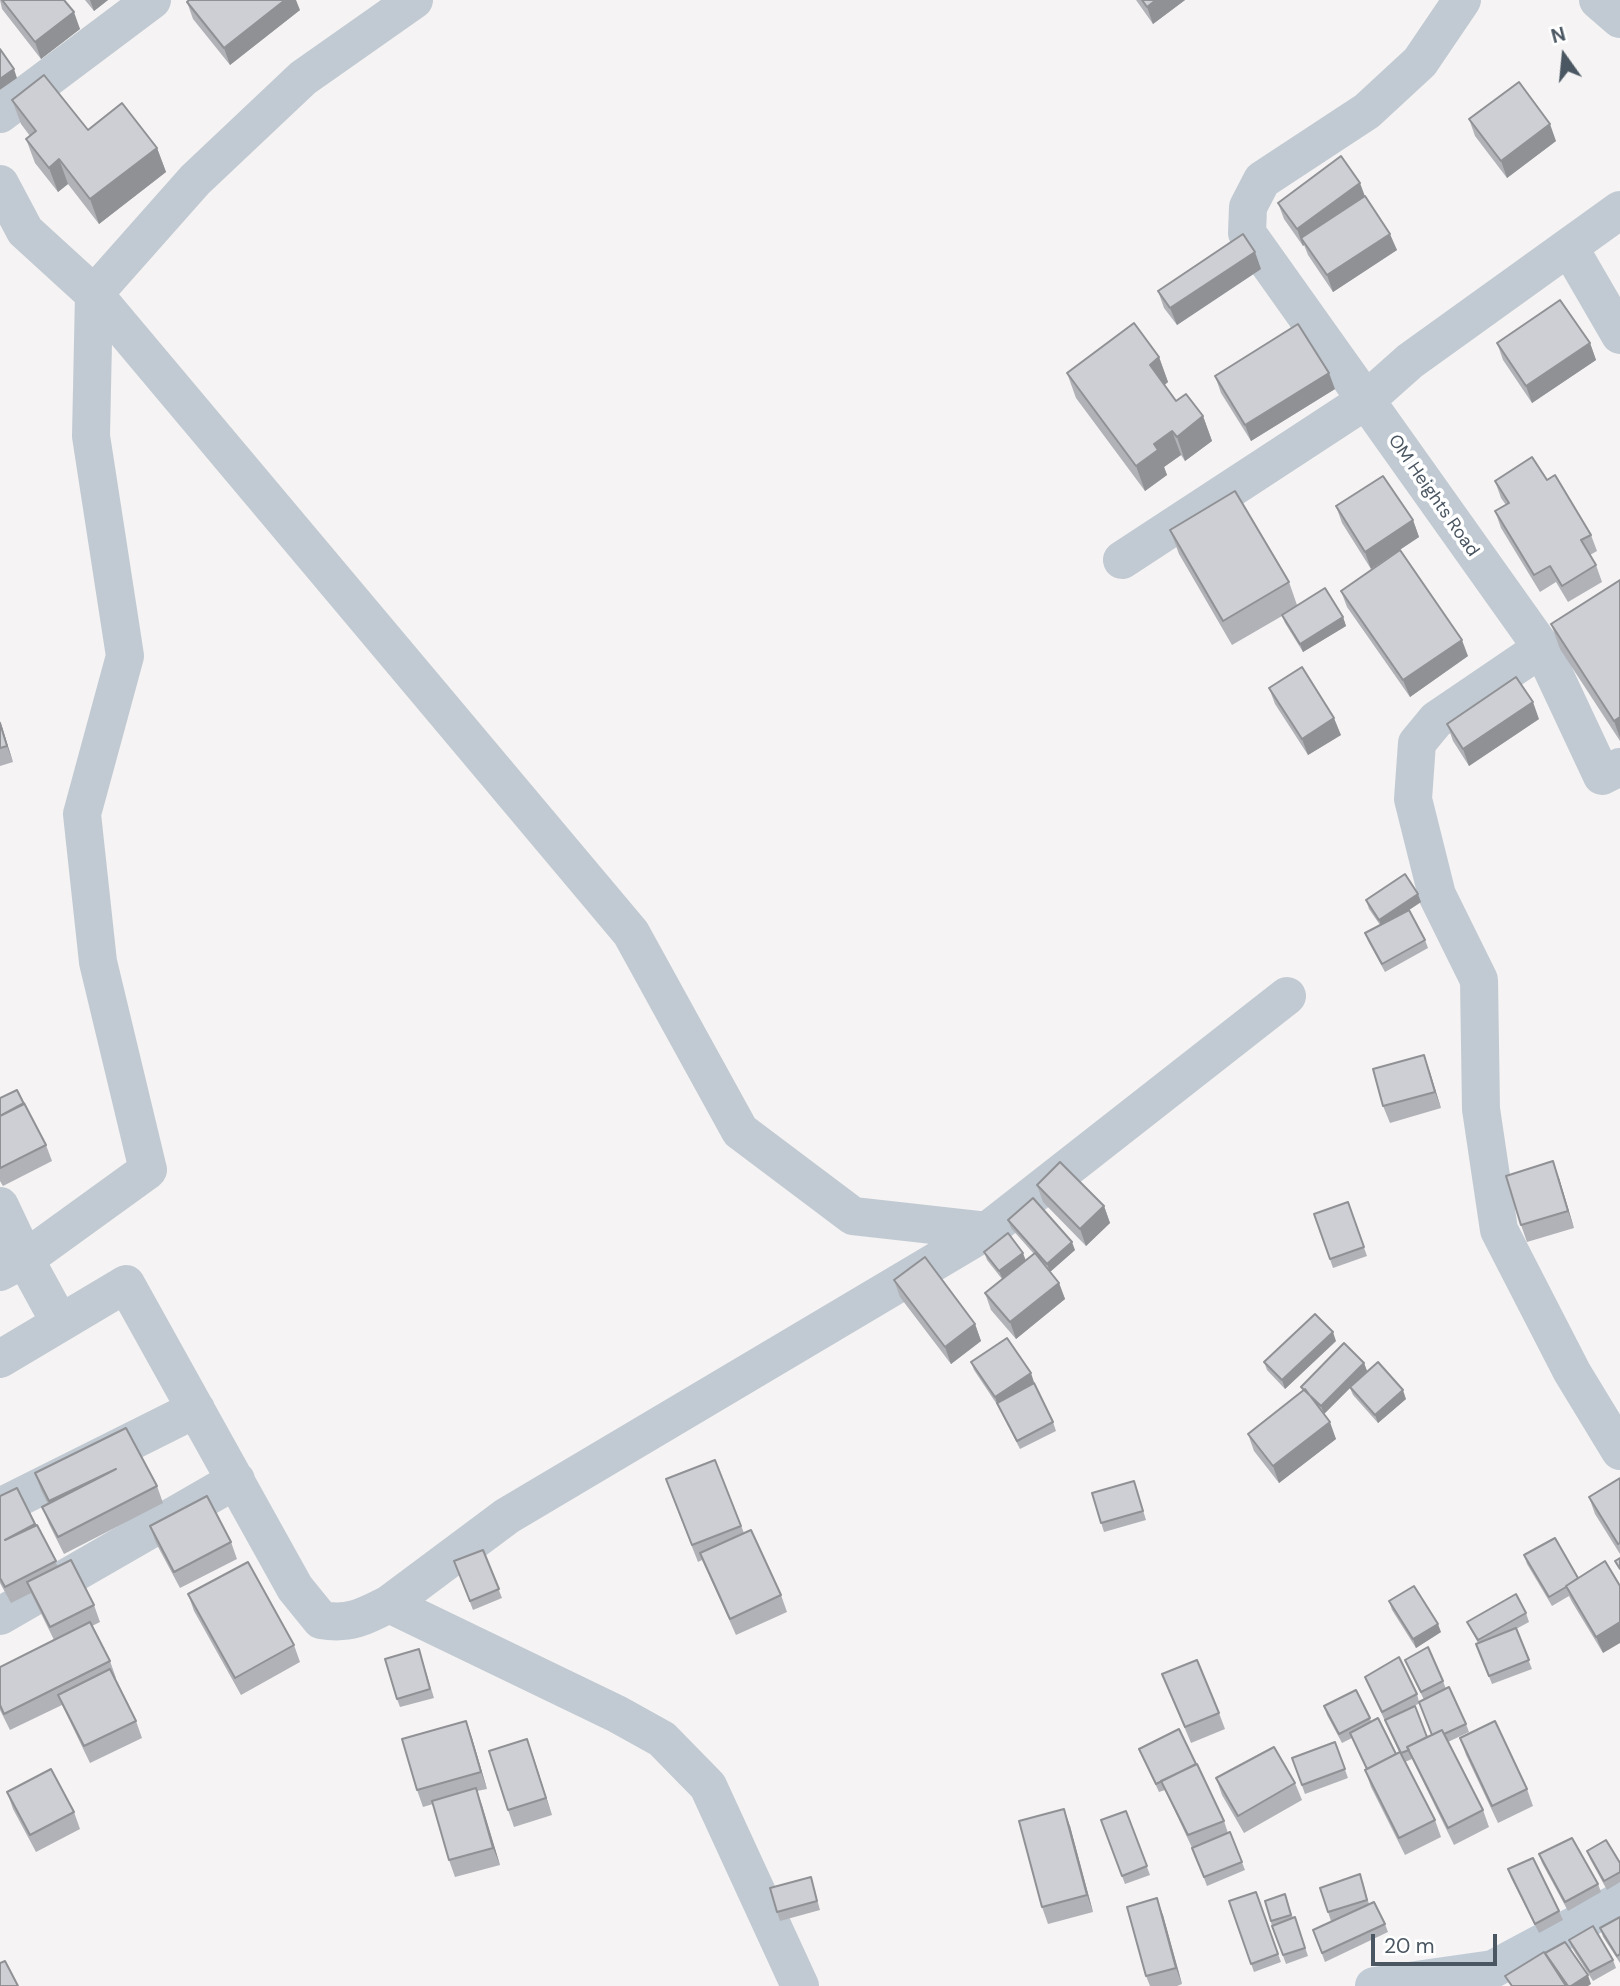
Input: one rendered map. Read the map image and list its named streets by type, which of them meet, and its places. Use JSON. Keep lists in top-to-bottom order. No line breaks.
{"streets":{"street":["OM Heights Road"]},"scale_bar":"20 m","north":"top"}
